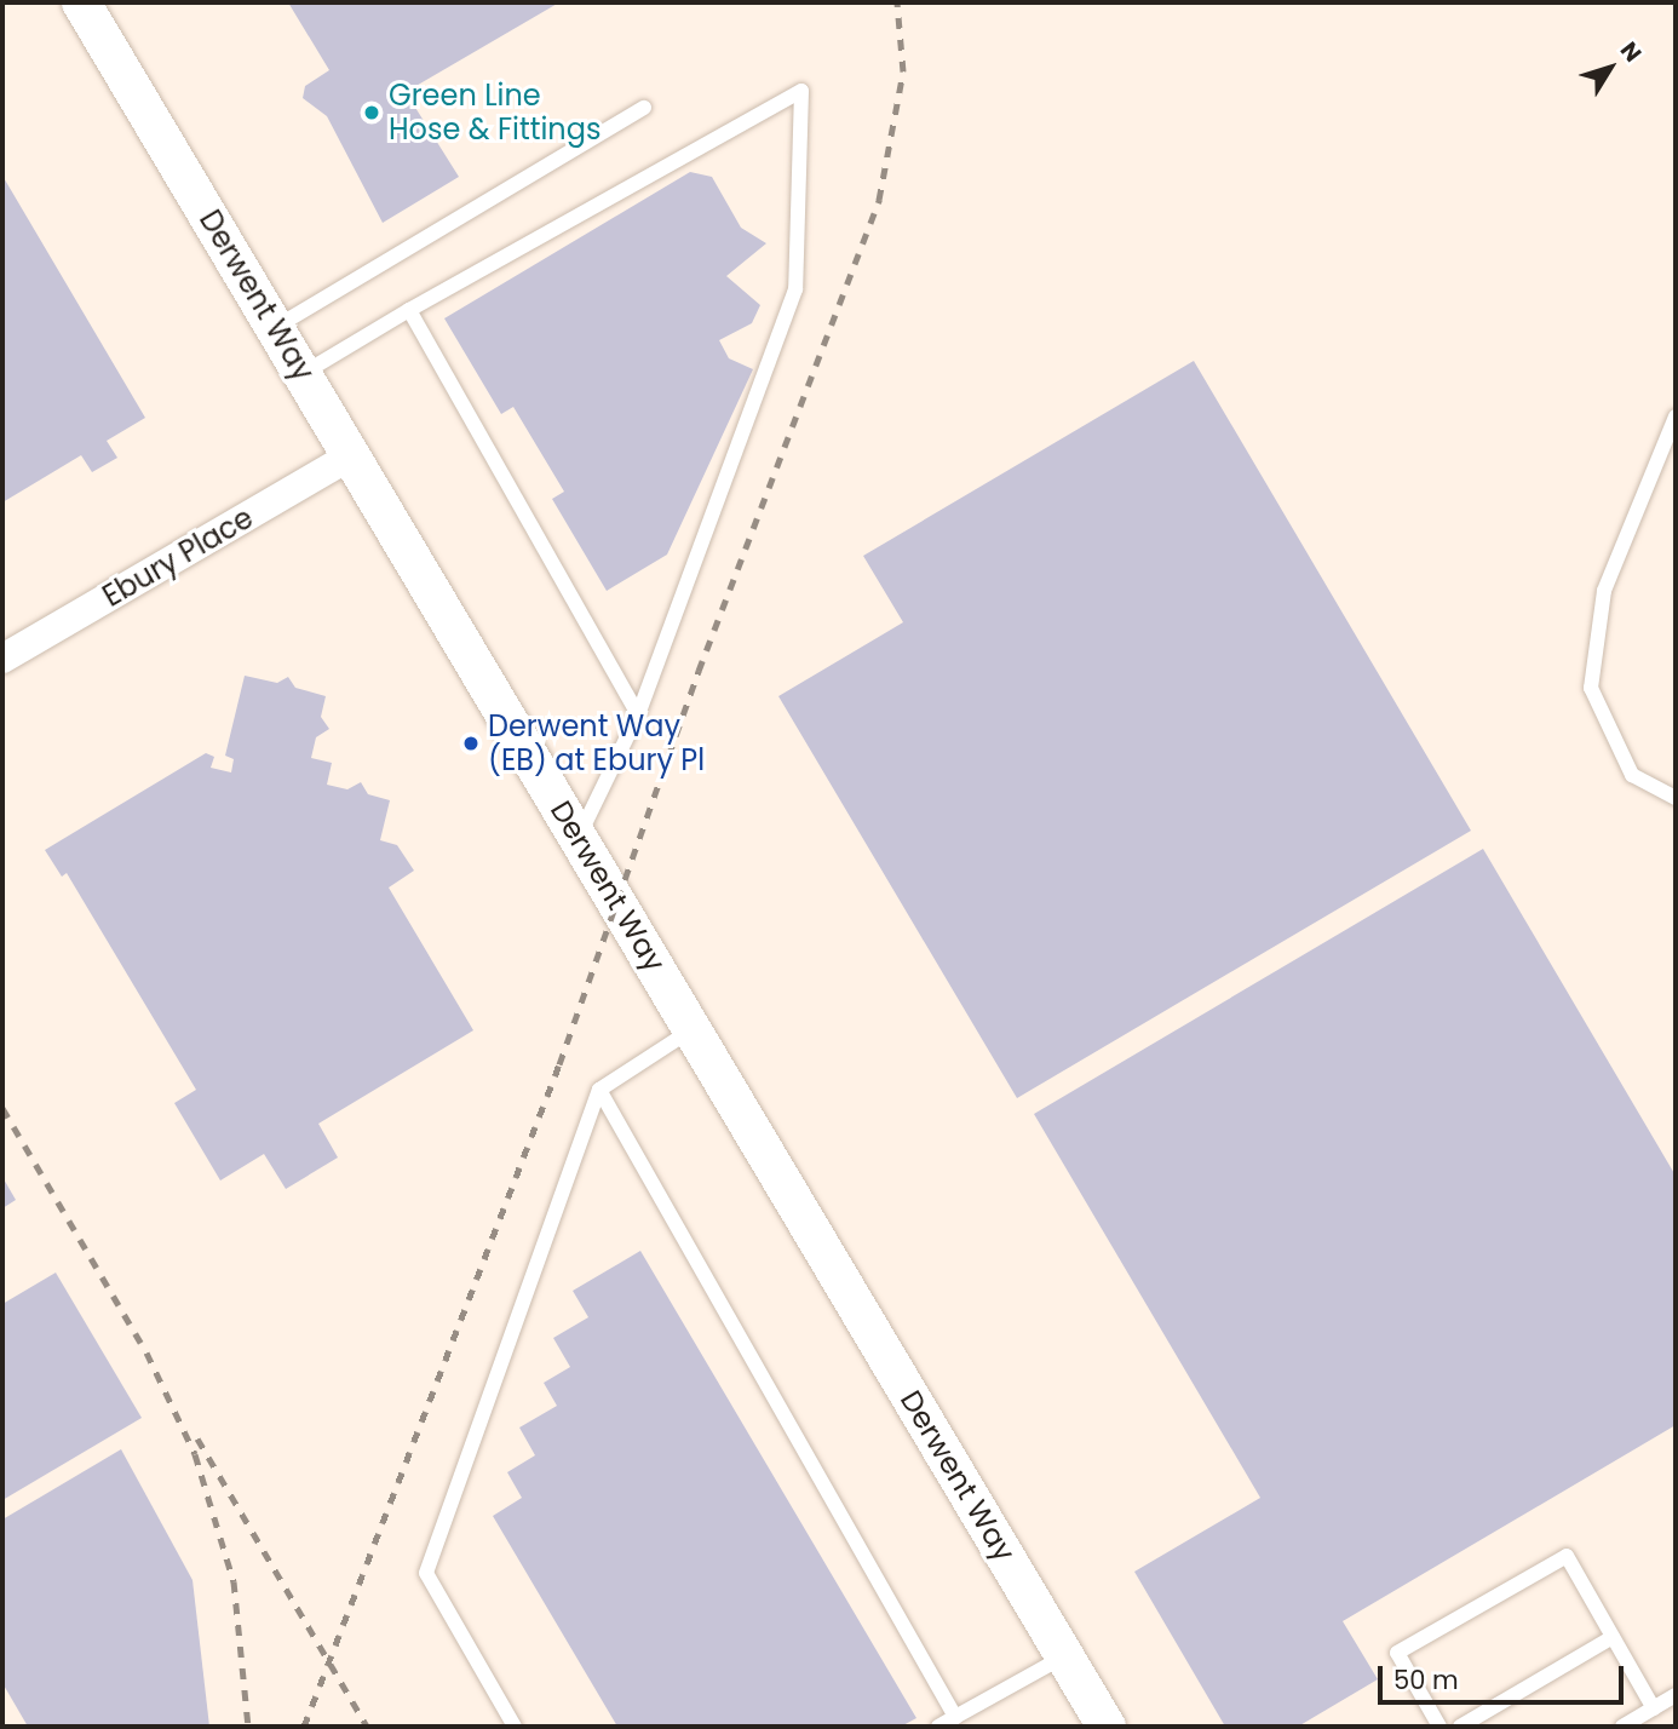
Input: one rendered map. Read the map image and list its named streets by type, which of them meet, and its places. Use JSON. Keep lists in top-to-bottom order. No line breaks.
{"streets":{"street":["Derwent Way","Ebury Place"]},"crossings":[["Derwent Way","Ebury Place"]],"places":["Green Line Hose & Fittings","Derwent Way (EB) at Ebury Pl"],"scale_bar":"50 m","north":"top right"}
